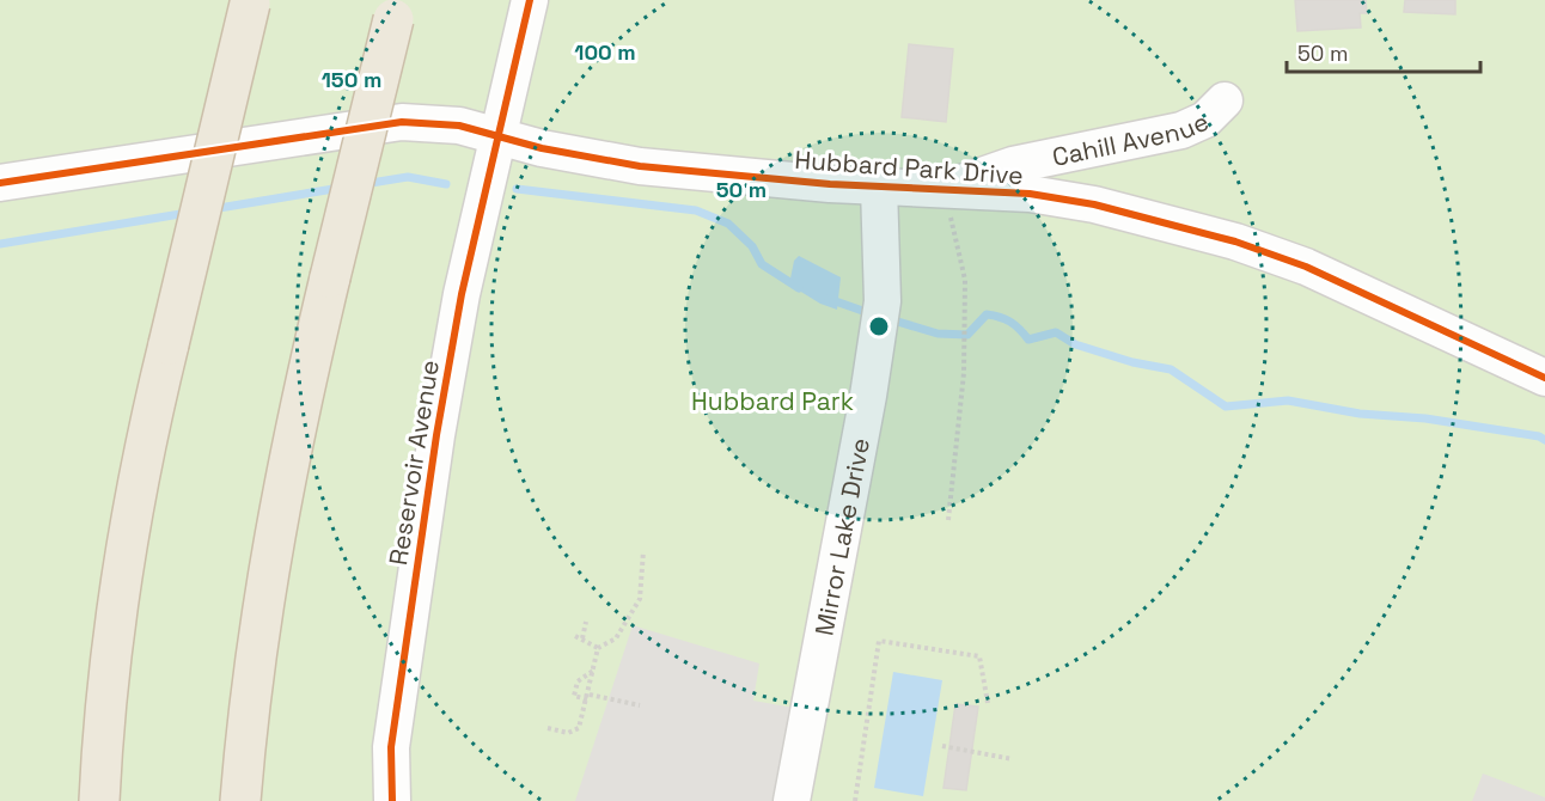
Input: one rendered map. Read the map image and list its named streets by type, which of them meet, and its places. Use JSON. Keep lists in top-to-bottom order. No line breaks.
{"streets":{"street":["Cahill Avenue","Hubbard Park Drive","Reservoir Avenue","Mirror Lake Drive"]},"crossings":[["Cahill Avenue","Hubbard Park Drive"],["Hubbard Park Drive","Reservoir Avenue"],["Hubbard Park Drive","Mirror Lake Drive"]],"parks":["Hubbard Park"],"scale_bar":"50 m","rings":["100 m","150 m","50 m"]}
